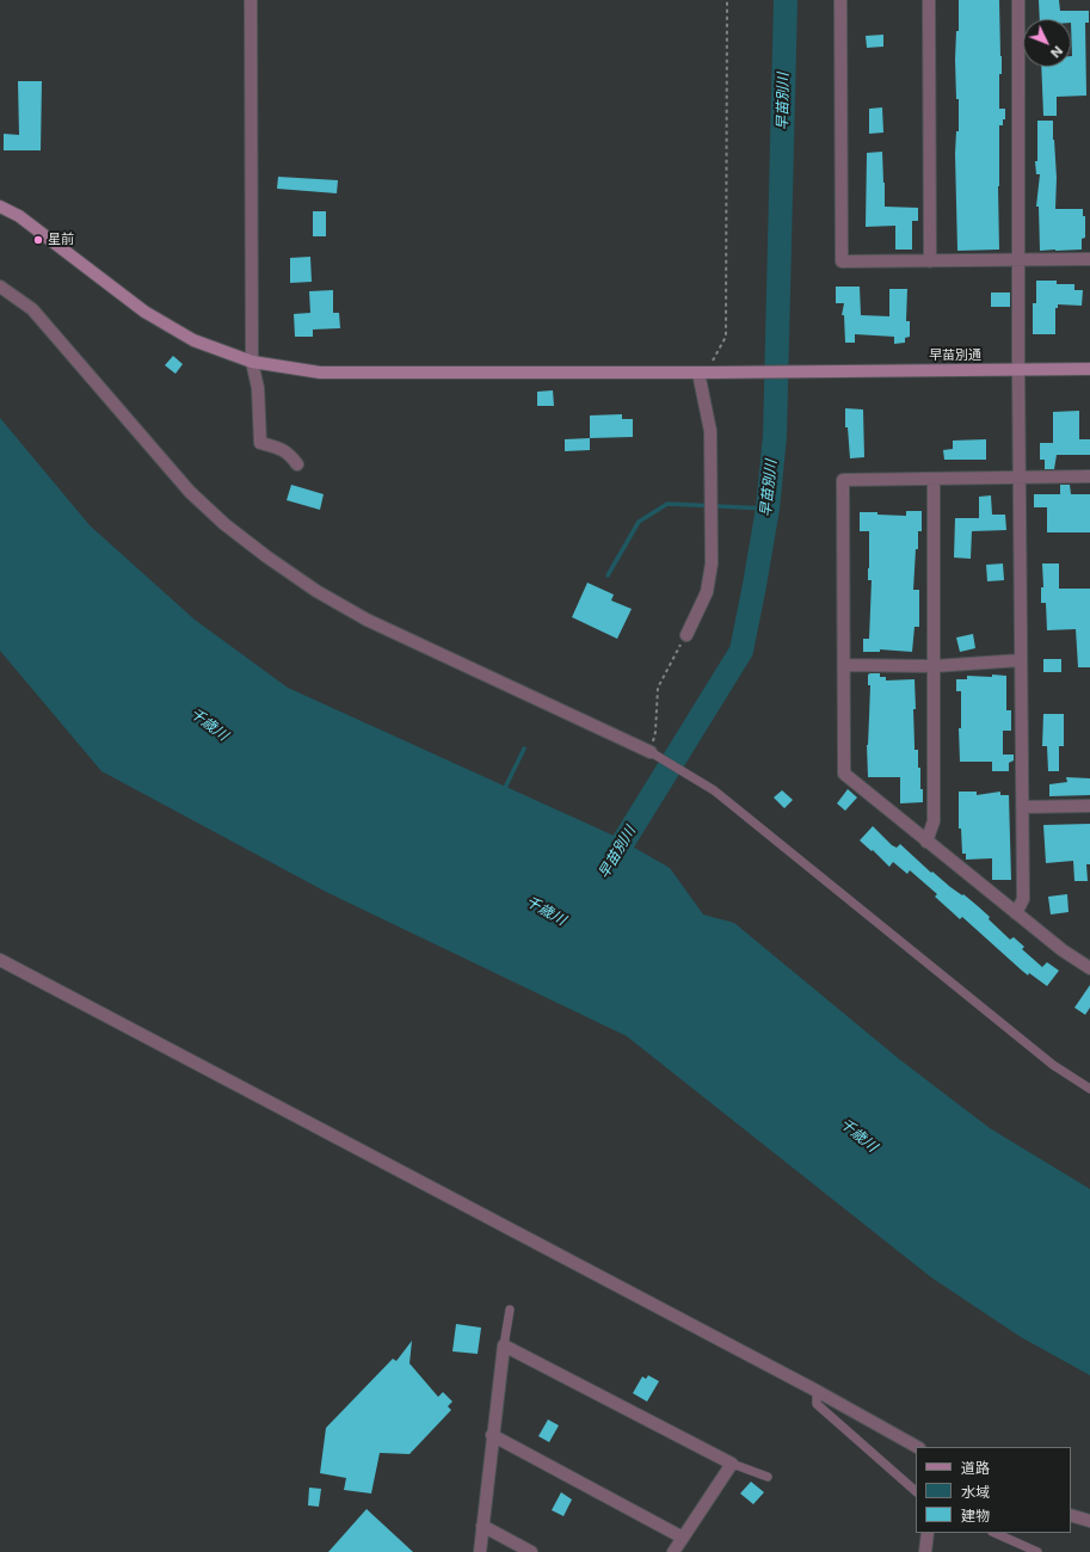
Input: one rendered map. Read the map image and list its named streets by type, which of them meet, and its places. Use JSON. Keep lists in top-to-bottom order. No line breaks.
{"streets":{"street":["早苗別通"]},"water":["早苗別川","千歳川"],"places":["星前"],"legend":["道路","水域","建物"],"north":"bottom right"}
